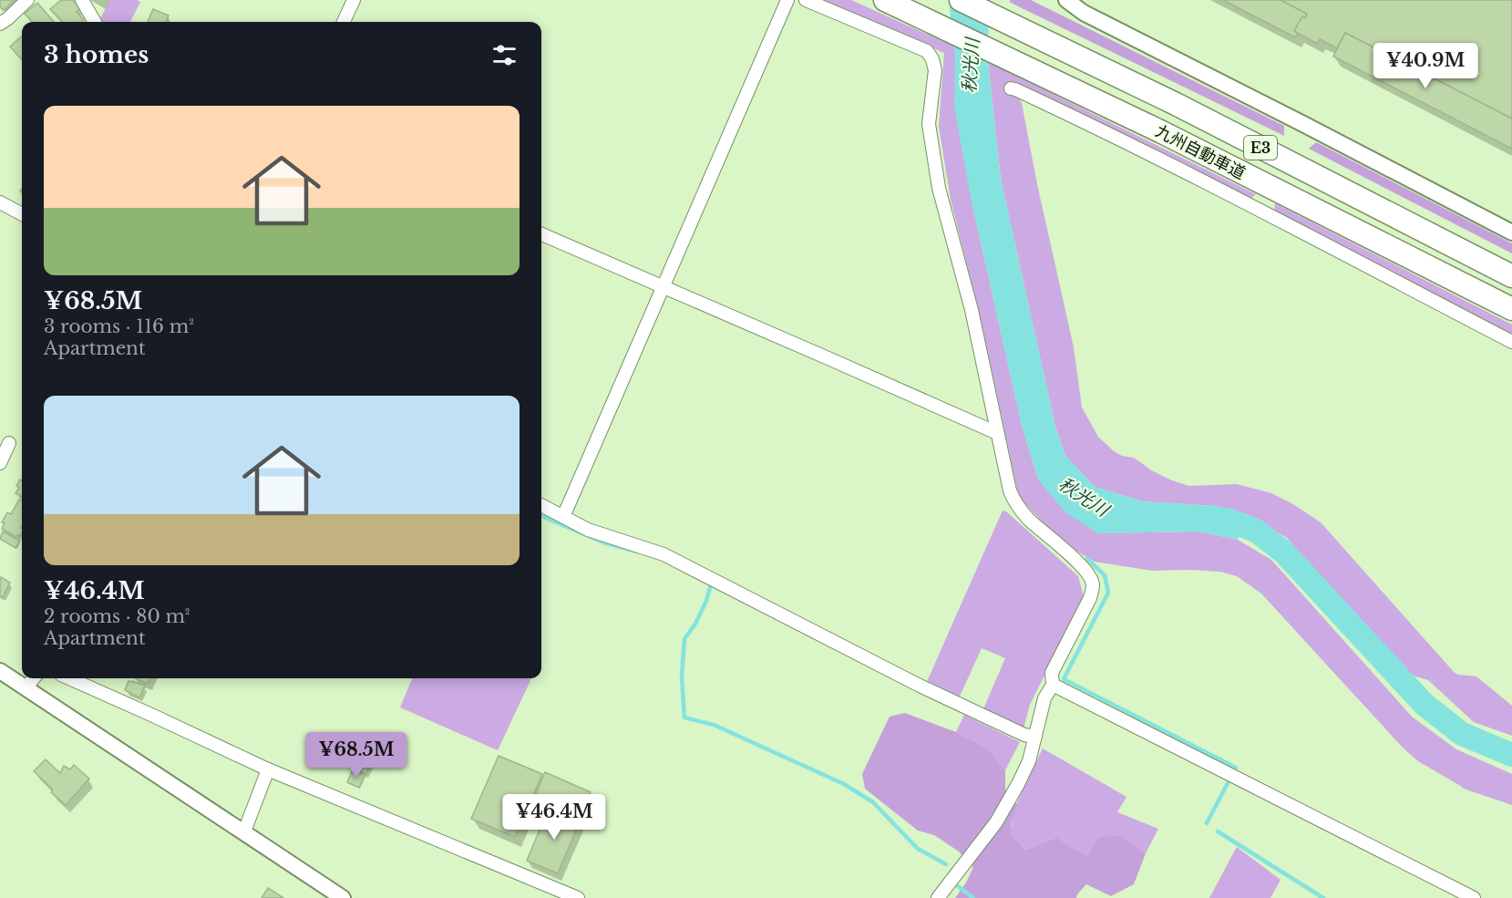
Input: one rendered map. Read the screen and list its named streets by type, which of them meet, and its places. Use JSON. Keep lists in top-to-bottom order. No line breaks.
{"streets":{"highway":["E3","九州自動車道"]},"water":["秋光川"],"page":{"heading":"3 homes","price":["¥40.9M","¥68.5M","¥46.4M"],"list":[{"name":"¥68.5M","note":"3 rooms · 116 m² · Apartment"},{"name":"¥46.4M","note":"2 rooms · 80 m² · Apartment"}]}}
